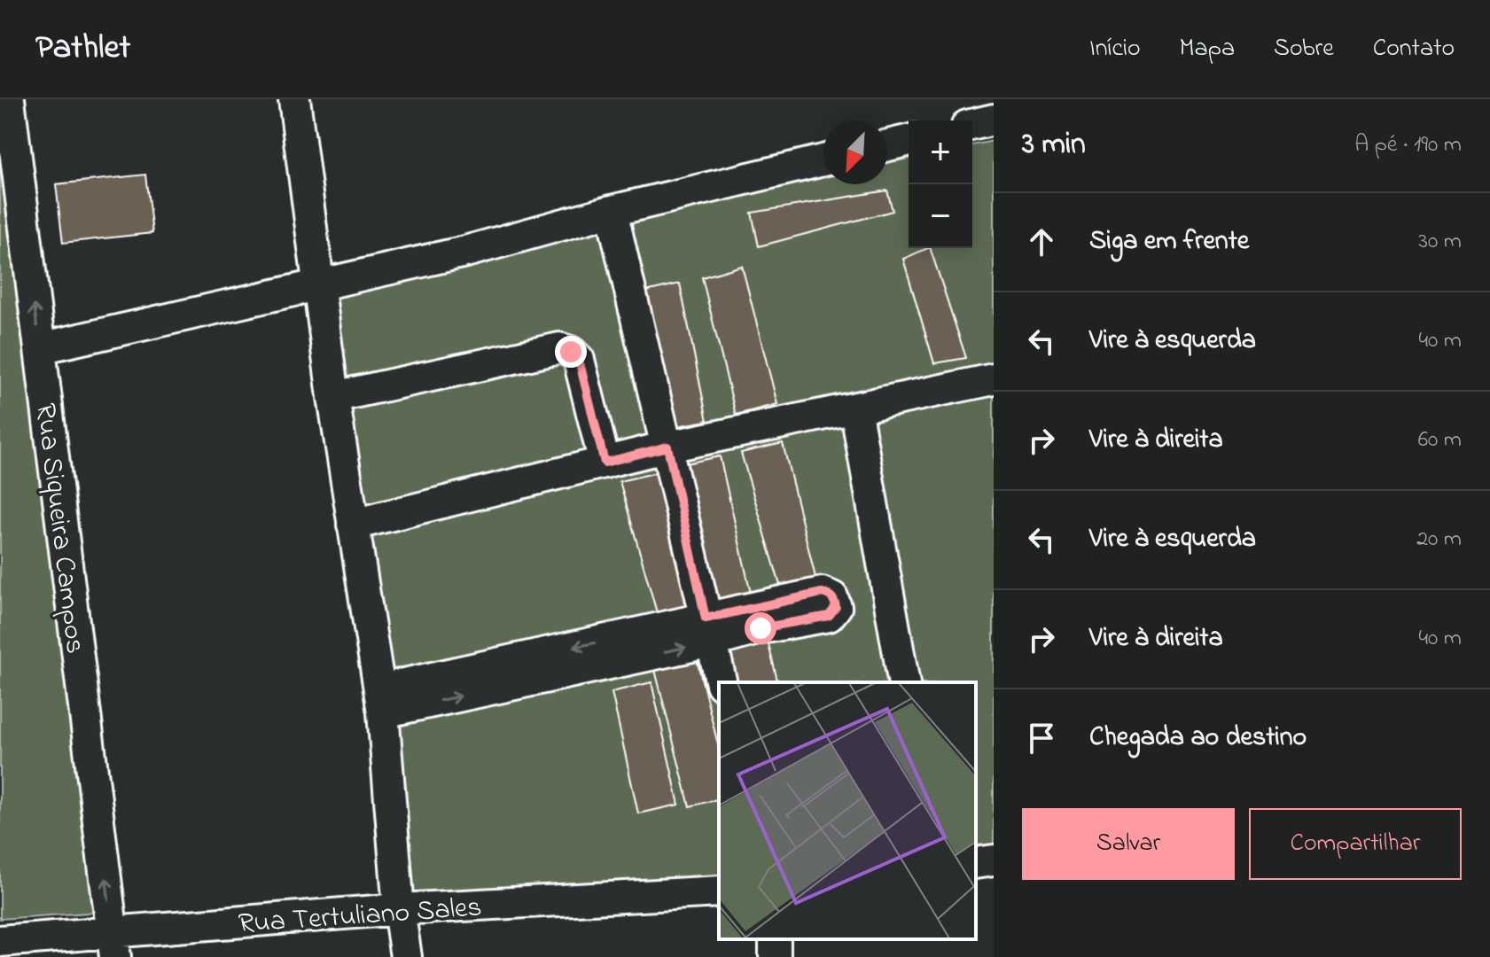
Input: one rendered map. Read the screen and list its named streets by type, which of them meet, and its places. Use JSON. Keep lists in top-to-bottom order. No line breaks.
{"streets":{"street":["Rua Siqueira Campos","Rua Tertuliano Sales"]},"crossings":[["Rua Siqueira Campos","Rua Tertuliano Sales"]],"one_way":["Rua Siqueira Campos"],"north":"bottom left","page":{"header":"Pathlet","nav":["Início","Mapa","Sobre","Contato"],"heading":["3 min","A pé · 190 m"],"map_buttons":["+","−"],"list":[["Siga em frente","30 m"],["Vire à esquerda","40 m"],["Vire à direita","60 m"],["Vire à esquerda","20 m"],["Vire à direita","40 m"],"Chegada ao destino"],"buttons":["Salvar","Compartilhar"]}}
